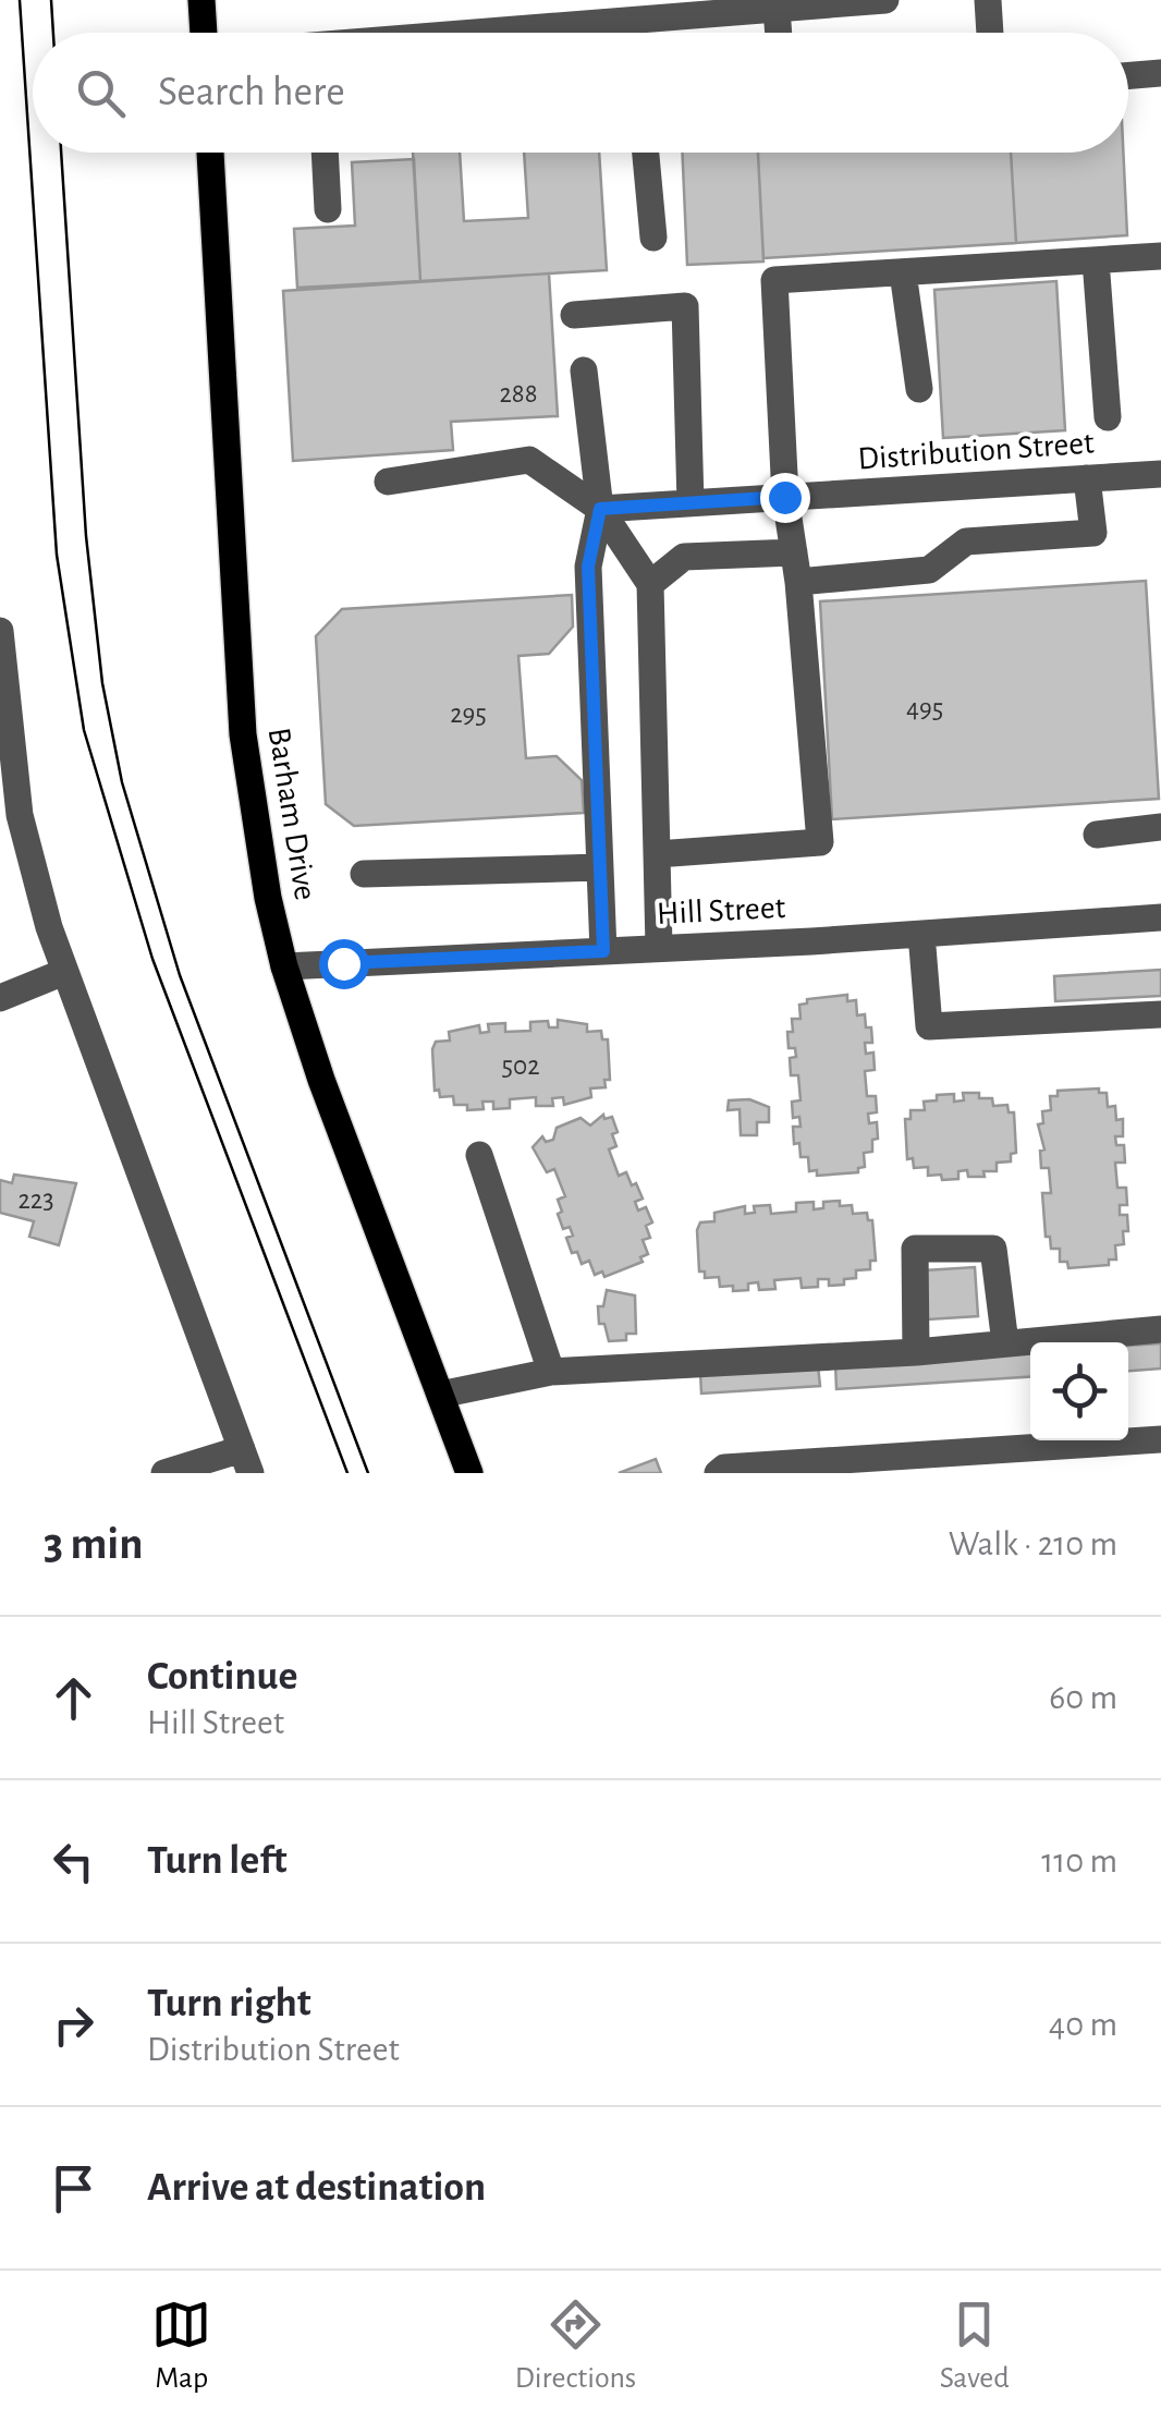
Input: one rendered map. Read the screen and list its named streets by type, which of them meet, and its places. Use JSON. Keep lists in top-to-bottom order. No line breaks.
{"streets":{"main road":["Barham Drive"],"street":["Distribution Street","Hill Street"]},"crossings":[["Barham Drive","Hill Street"]],"house_numbers":["288","495","295","502","223"],"page":{"search":"Search here","heading":["3 min","Walk · 210 m"],"list":[["Continue","Hill Street","60 m"],["Turn left","110 m"],["Turn right","Distribution Street","40 m"],"Arrive at destination"],"nav":["Map","Directions","Saved"]}}
